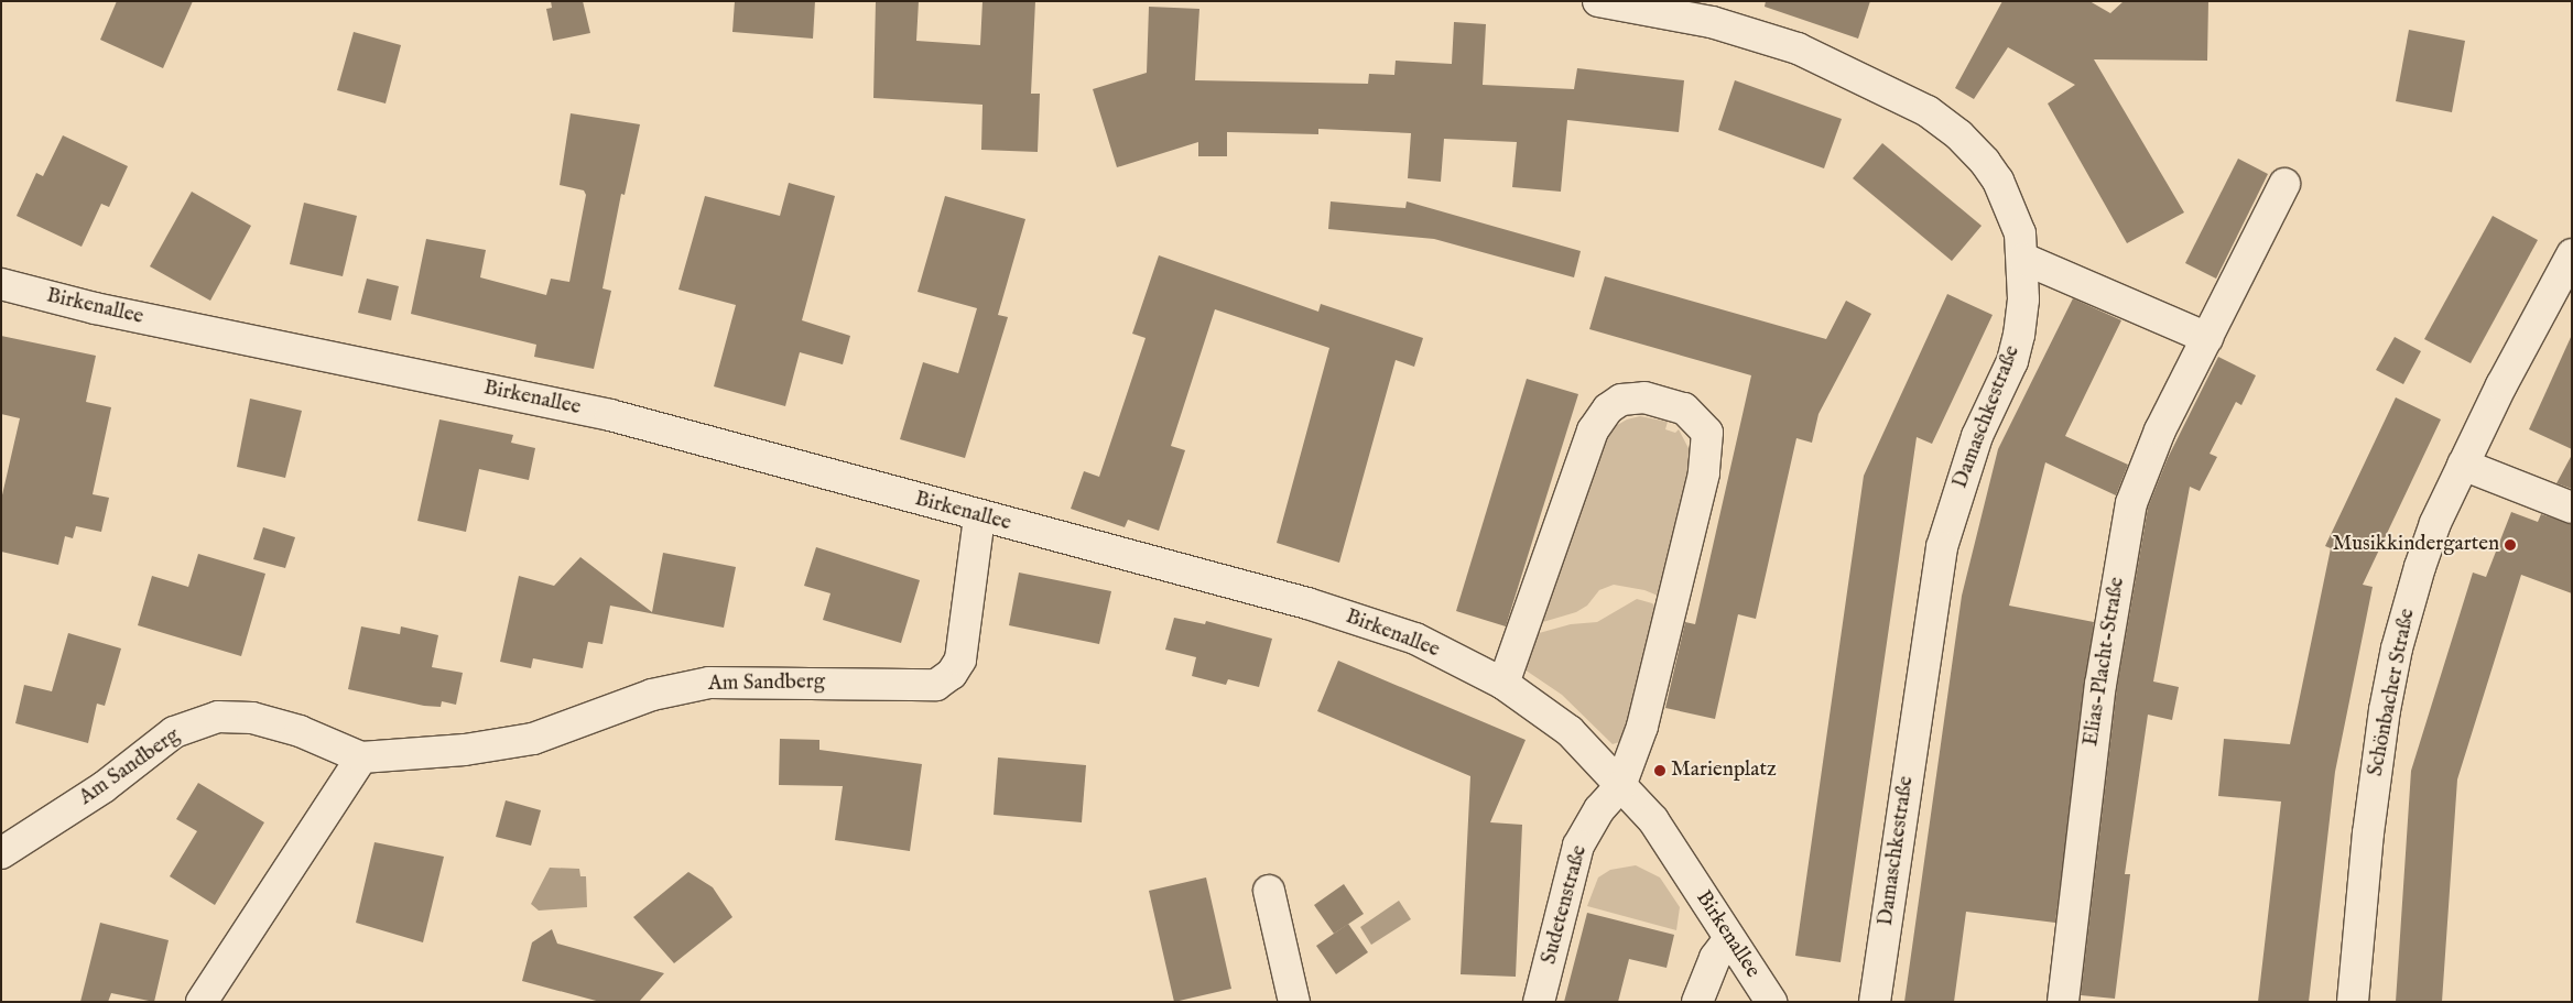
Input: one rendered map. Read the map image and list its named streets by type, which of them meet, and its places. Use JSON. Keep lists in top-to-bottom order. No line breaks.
{"streets":{"street":["Birkenallee","Damaschkestraße","Elias-Placht-Straße","Am Sandberg","Schönbacher Straße","Sudetenstraße"]},"crossings":[["Birkenallee","Am Sandberg"],["Birkenallee","Sudetenstraße"]],"places":["Musikkindergarten","Marienplatz"]}
